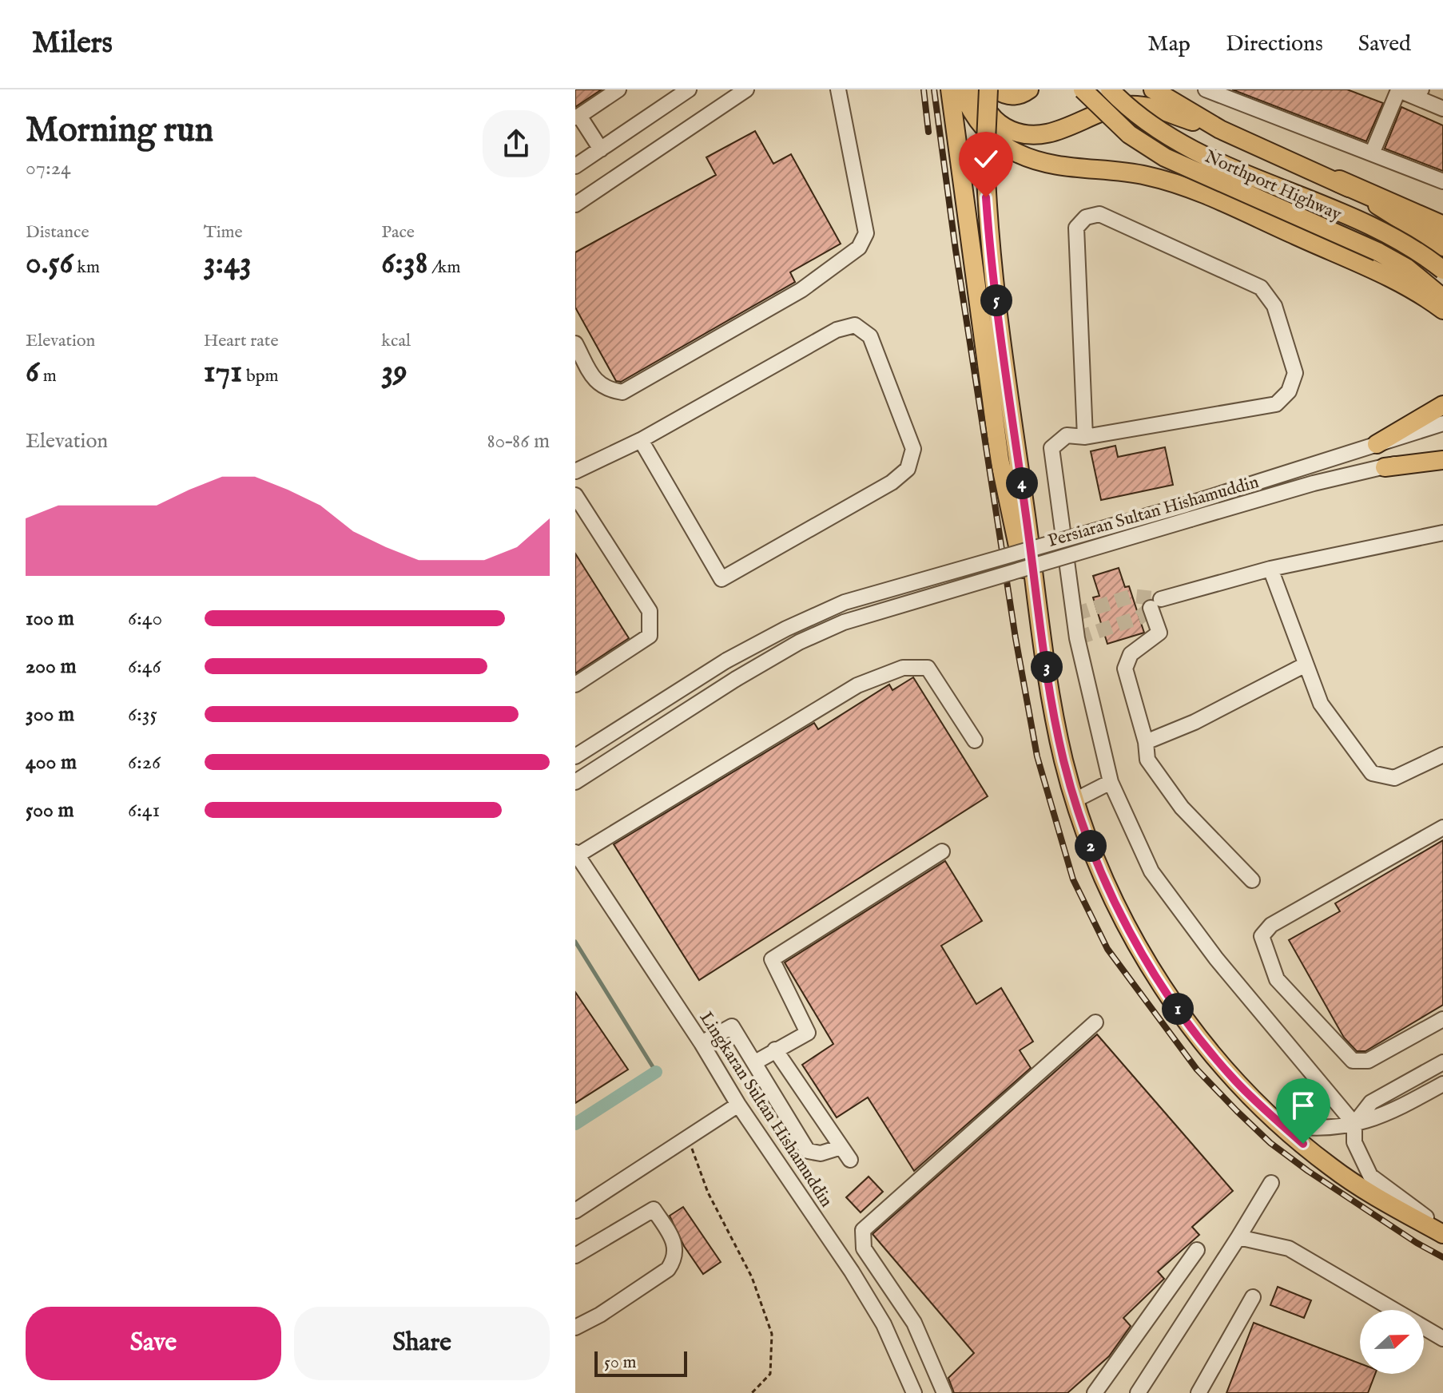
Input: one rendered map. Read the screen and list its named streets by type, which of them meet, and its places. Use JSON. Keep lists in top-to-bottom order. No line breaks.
{"streets":{"main road":["Northport Highway"],"street":["Persiaran Sultan Hishamuddin","Lingkaran Sultan Hishamuddin"]},"scale_bar":"50 m","north":"right","page":{"header":"Milers","nav":["Map","Directions","Saved"],"heading":["Morning run","07:24"],"stats":[["Distance","0.56 km"],["Time","3:43"],["Pace","6:38 /km"],["Elevation","6 m"],["Heart rate","171 bpm"],["kcal","39"]],"pins":["5","4","3","2","1"],"chart":["Elevation","80–86 m"],"list":[{"name":"100 m","note":"6:40"},{"name":"200 m","note":"6:46"},{"name":"300 m","note":"6:35"},{"name":"400 m","note":"6:26"},{"name":"500 m","note":"6:41"}],"buttons":["Save","Share"],"scale":"50 m"}}
